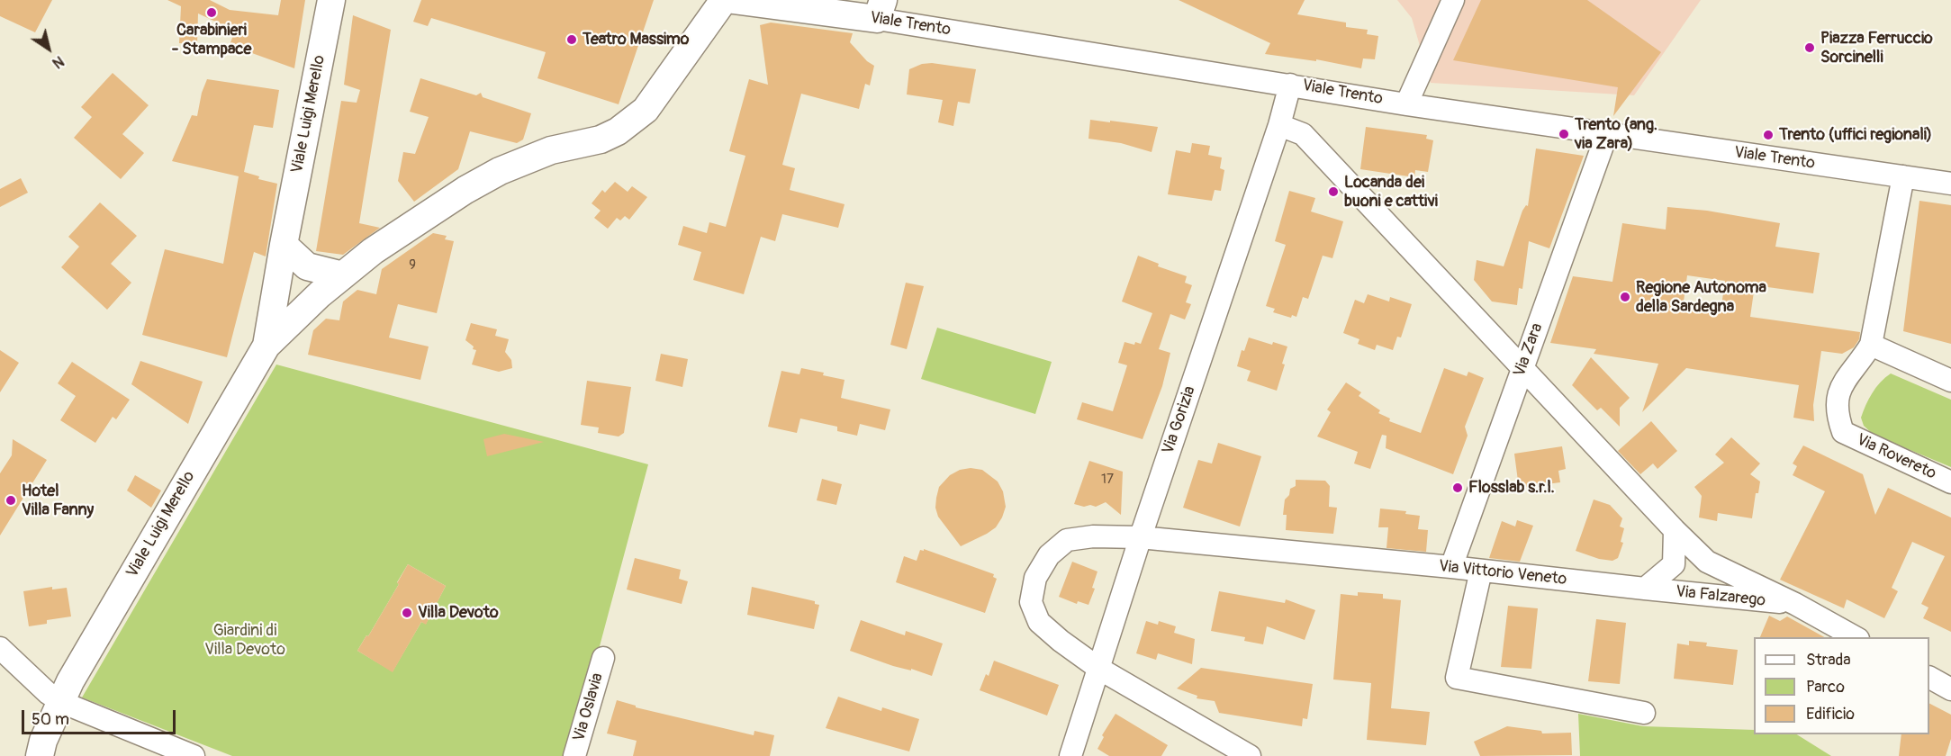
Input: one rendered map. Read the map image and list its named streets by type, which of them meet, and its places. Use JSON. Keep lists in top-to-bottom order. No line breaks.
{"streets":{"street":["Viale Trento","Viale Luigi Merello","Via Zara","Via Gorizia","Via Rovereto","Via Vittorio Veneto","Via Falzarego","Via Oslavia"]},"crossings":[["Viale Trento","Via Zara"],["Viale Trento","Via Gorizia"],["Viale Trento","Via Rovereto"],["Via Zara","Via Vittorio Veneto"],["Via Gorizia","Via Vittorio Veneto"],["Via Vittorio Veneto","Via Falzarego"]],"parks":["Giardini di Villa Devoto"],"places":["Carabinieri - Stampace","Teatro Massimo","Piazza Ferruccio Sorcinelli","Trento (ang. via Zara)","Trento (uffici regionali)","Locanda dei buoni e cattivi","Regione Autonoma della Sardegna","Flosslab s.r.l.","Hotel Villa Fanny","Villa Devoto"],"house_numbers":["9","17"],"legend":["Strada","Parco","Edificio"],"scale_bar":"50 m","north":"bottom right"}
